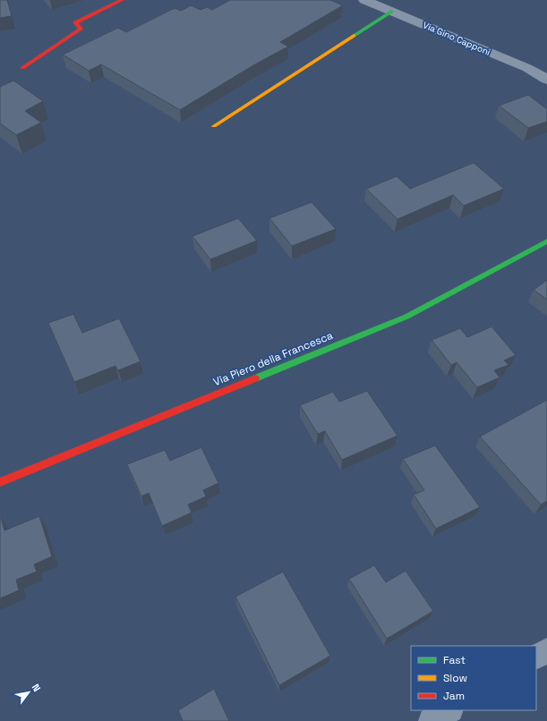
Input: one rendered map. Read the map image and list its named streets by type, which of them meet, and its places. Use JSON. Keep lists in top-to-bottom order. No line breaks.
{"streets":{"street":["Via Gino Capponi","Via Piero della Francesca"]},"legend":["Fast","Slow","Jam"],"north":"top right"}
